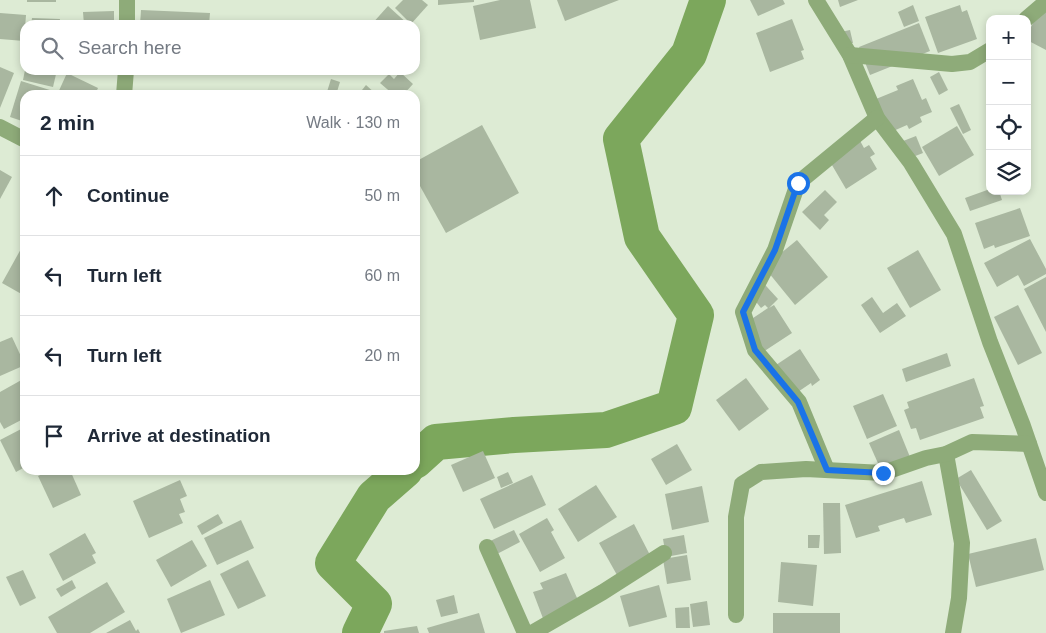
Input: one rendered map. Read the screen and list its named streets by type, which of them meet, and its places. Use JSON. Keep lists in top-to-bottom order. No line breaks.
{"page":{"map_buttons":["+","−"],"search":"Search here","heading":["2 min","Walk · 130 m"],"list":[["Continue","50 m"],["Turn left","60 m"],["Turn left","20 m"],"Arrive at destination"]}}
